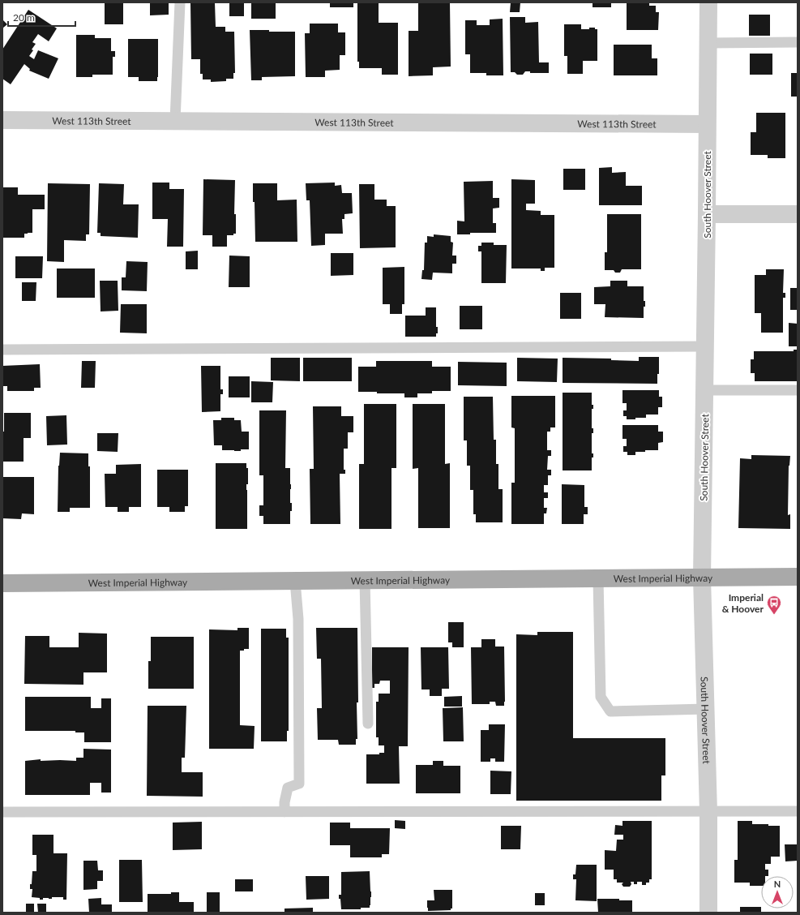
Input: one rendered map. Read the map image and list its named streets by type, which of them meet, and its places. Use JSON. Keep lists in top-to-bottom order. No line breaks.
{"streets":{"main road":["West Imperial Highway"],"street":["West 113th Street","South Hoover Street"]},"crossings":[["West 113th Street","South Hoover Street"],["South Hoover Street","West Imperial Highway"]],"places":{"bus stop":["Imperial & Hoover"]},"scale_bar":"20 m","north":"top"}
